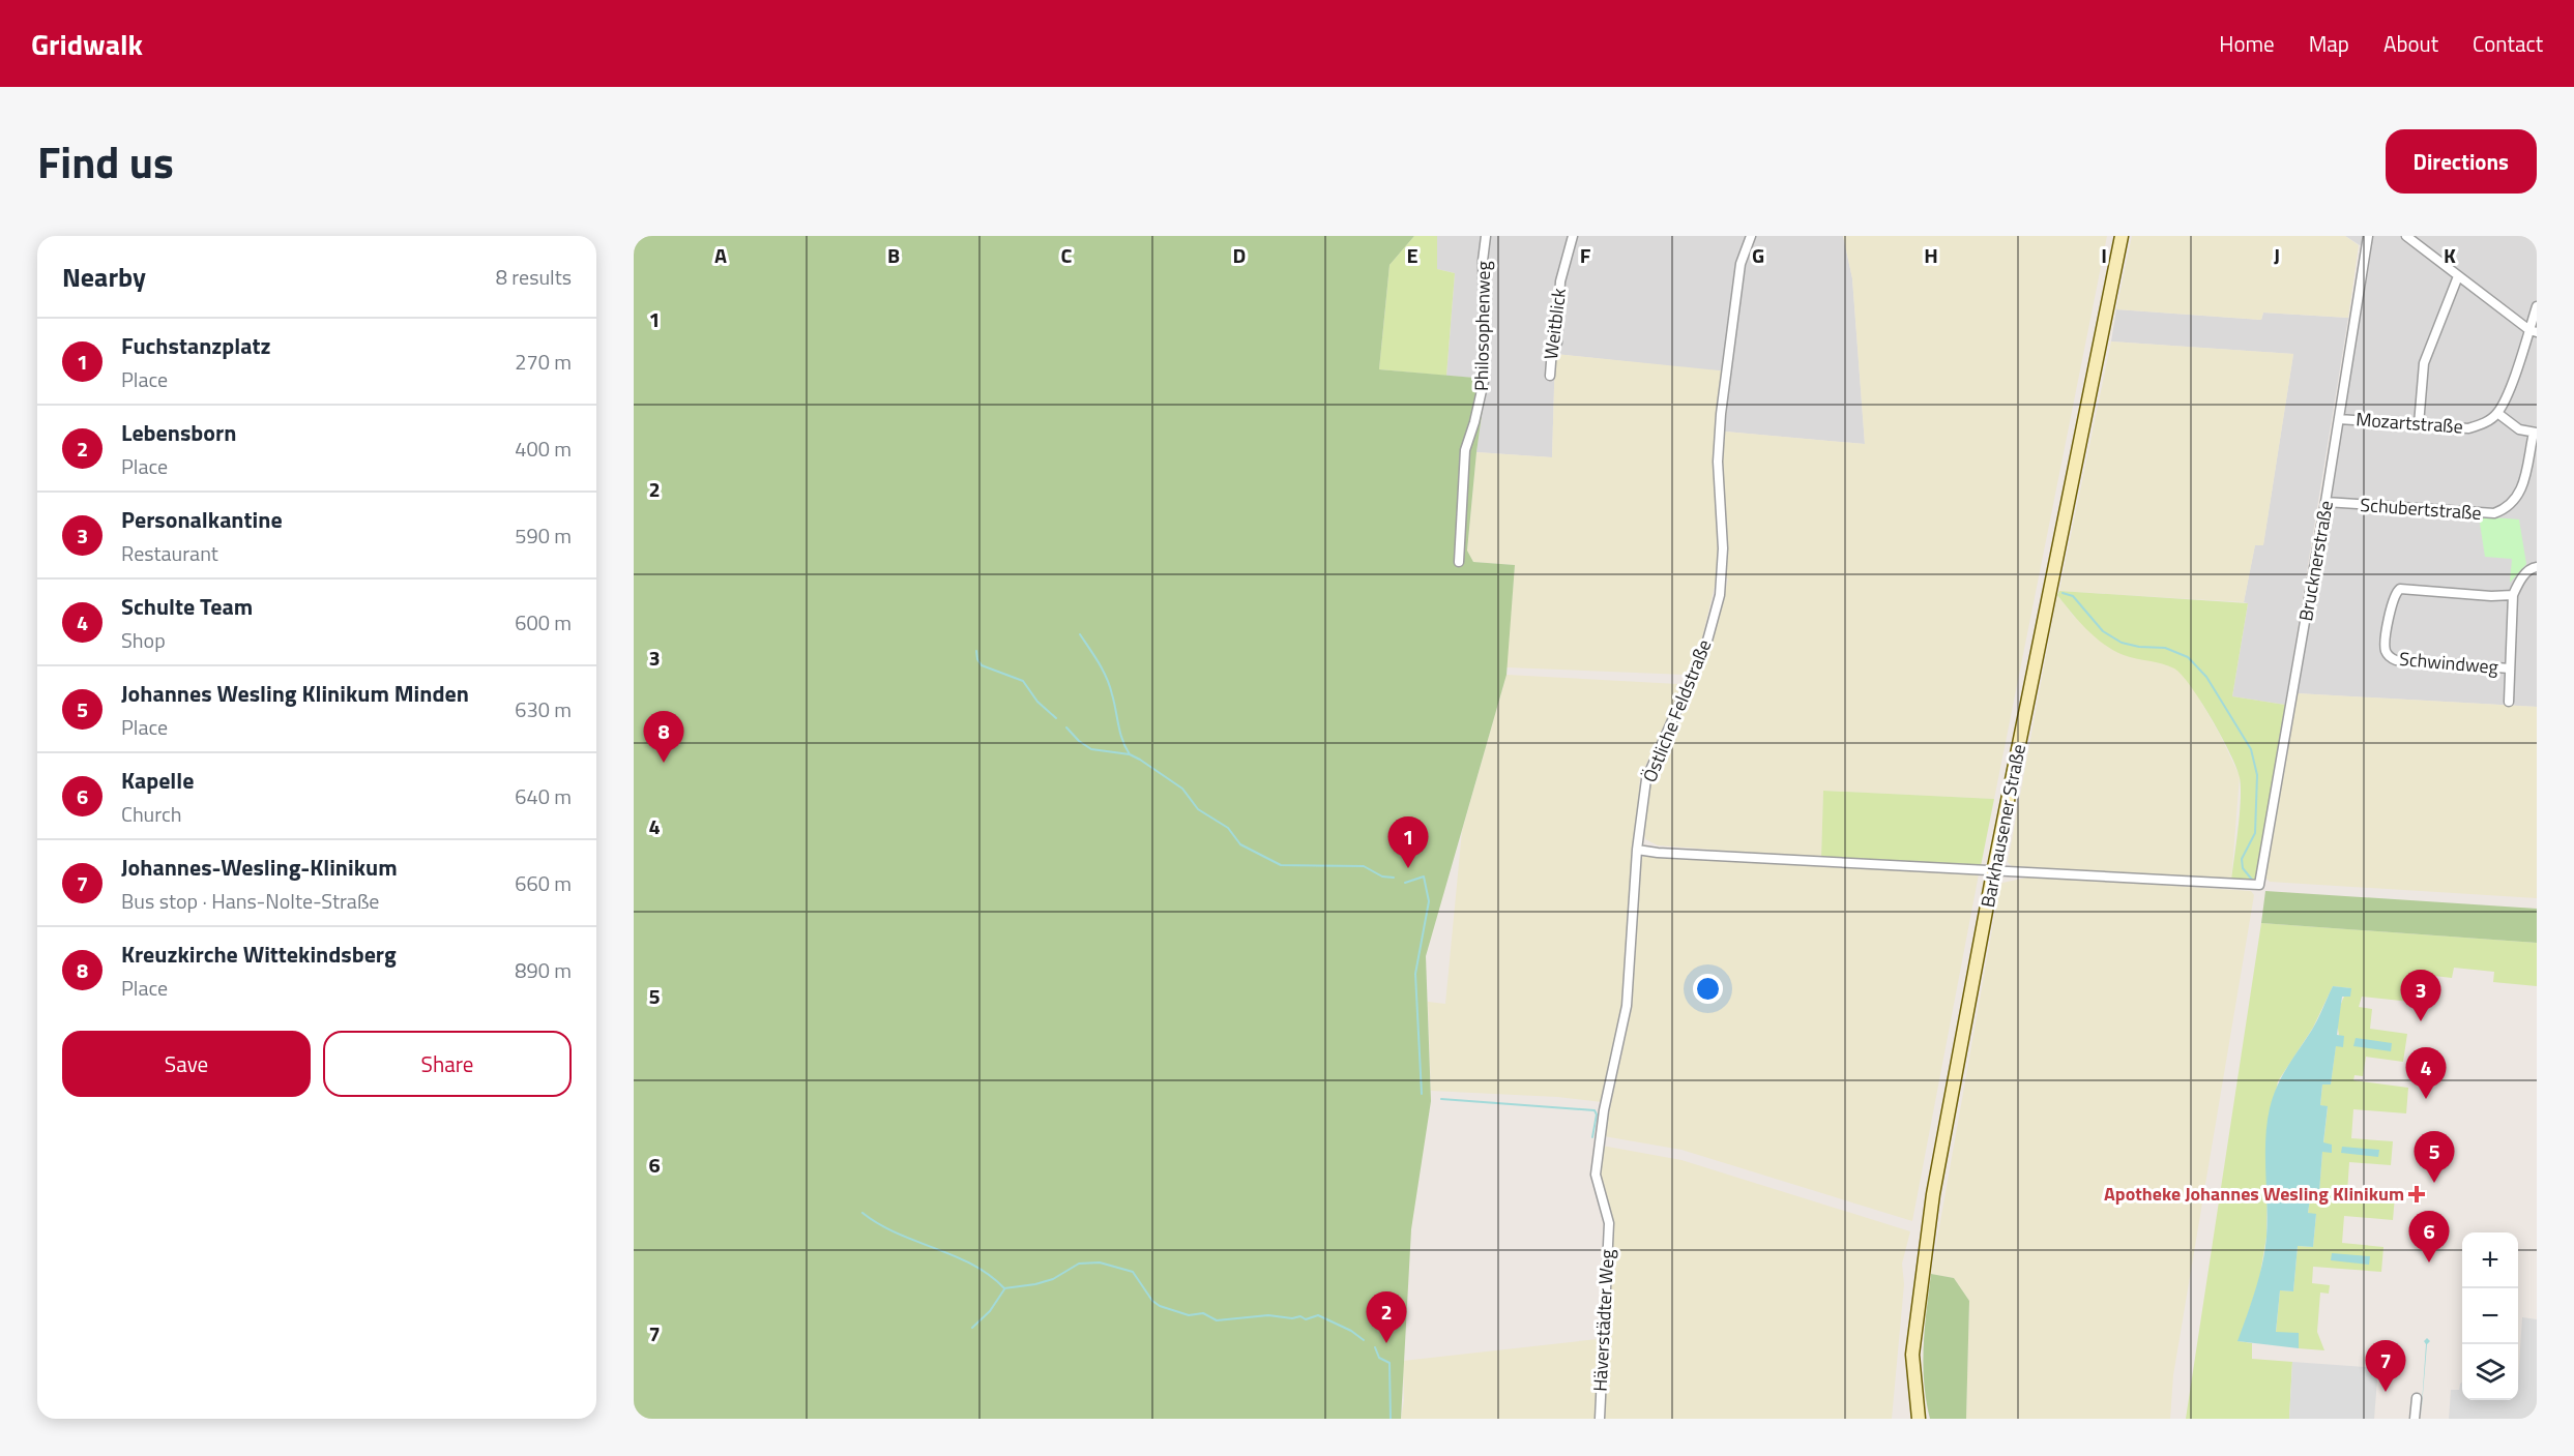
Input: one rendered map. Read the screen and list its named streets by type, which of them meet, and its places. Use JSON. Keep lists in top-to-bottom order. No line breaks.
{"streets":{"main road":["Barkhausener Straße"],"street":["Weitblick","Philosophenweg","Mozartstraße","Schubertstraße","Brucknerstraße","Schwindweg","Östliche Feldstraße","Häverstädter Weg"]},"crossings":[["Mozartstraße","Schubertstraße"],["Mozartstraße","Brucknerstraße"],["Schubertstraße","Brucknerstraße"],["Brucknerstraße","Barkhausener Straße"],["Östliche Feldstraße","Häverstädter Weg"]],"places":{"health":["Apotheke Johannes Wesling Klinikum"]},"page":{"header":"Gridwalk","nav":["Home","Map","About","Contact"],"title":"Find us","buttons":["Directions",["Save","Share"]],"heading":["Nearby","8 results"],"list":[{"mark":"1","name":"Fuchstanzplatz","note":"Place","value":"270 m"},{"mark":"2","name":"Lebensborn","note":"Place","value":"400 m"},{"mark":"3","name":"Personalkantine","note":"Restaurant","value":"590 m"},{"mark":"4","name":"Schulte Team","note":"Shop","value":"600 m"},{"mark":"5","name":"Johannes Wesling Klinikum Minden","note":"Place","value":"630 m"},{"mark":"6","name":"Kapelle","note":"Church","value":"640 m"},{"mark":"7","name":"Johannes-Wesling-Klinikum","note":"Bus stop · Hans-Nolte-Straße","value":"660 m"},{"mark":"8","name":"Kreuzkirche Wittekindsberg","note":"Place","value":"890 m"}],"pins":["8","1","3","4","5","6","2","7"],"map_buttons":["+","−"]},"grid":{"columns":["A","B","C","D","E","F","G","H","I","J","K"],"rows":["1","2","3","4","5","6","7"]}}
